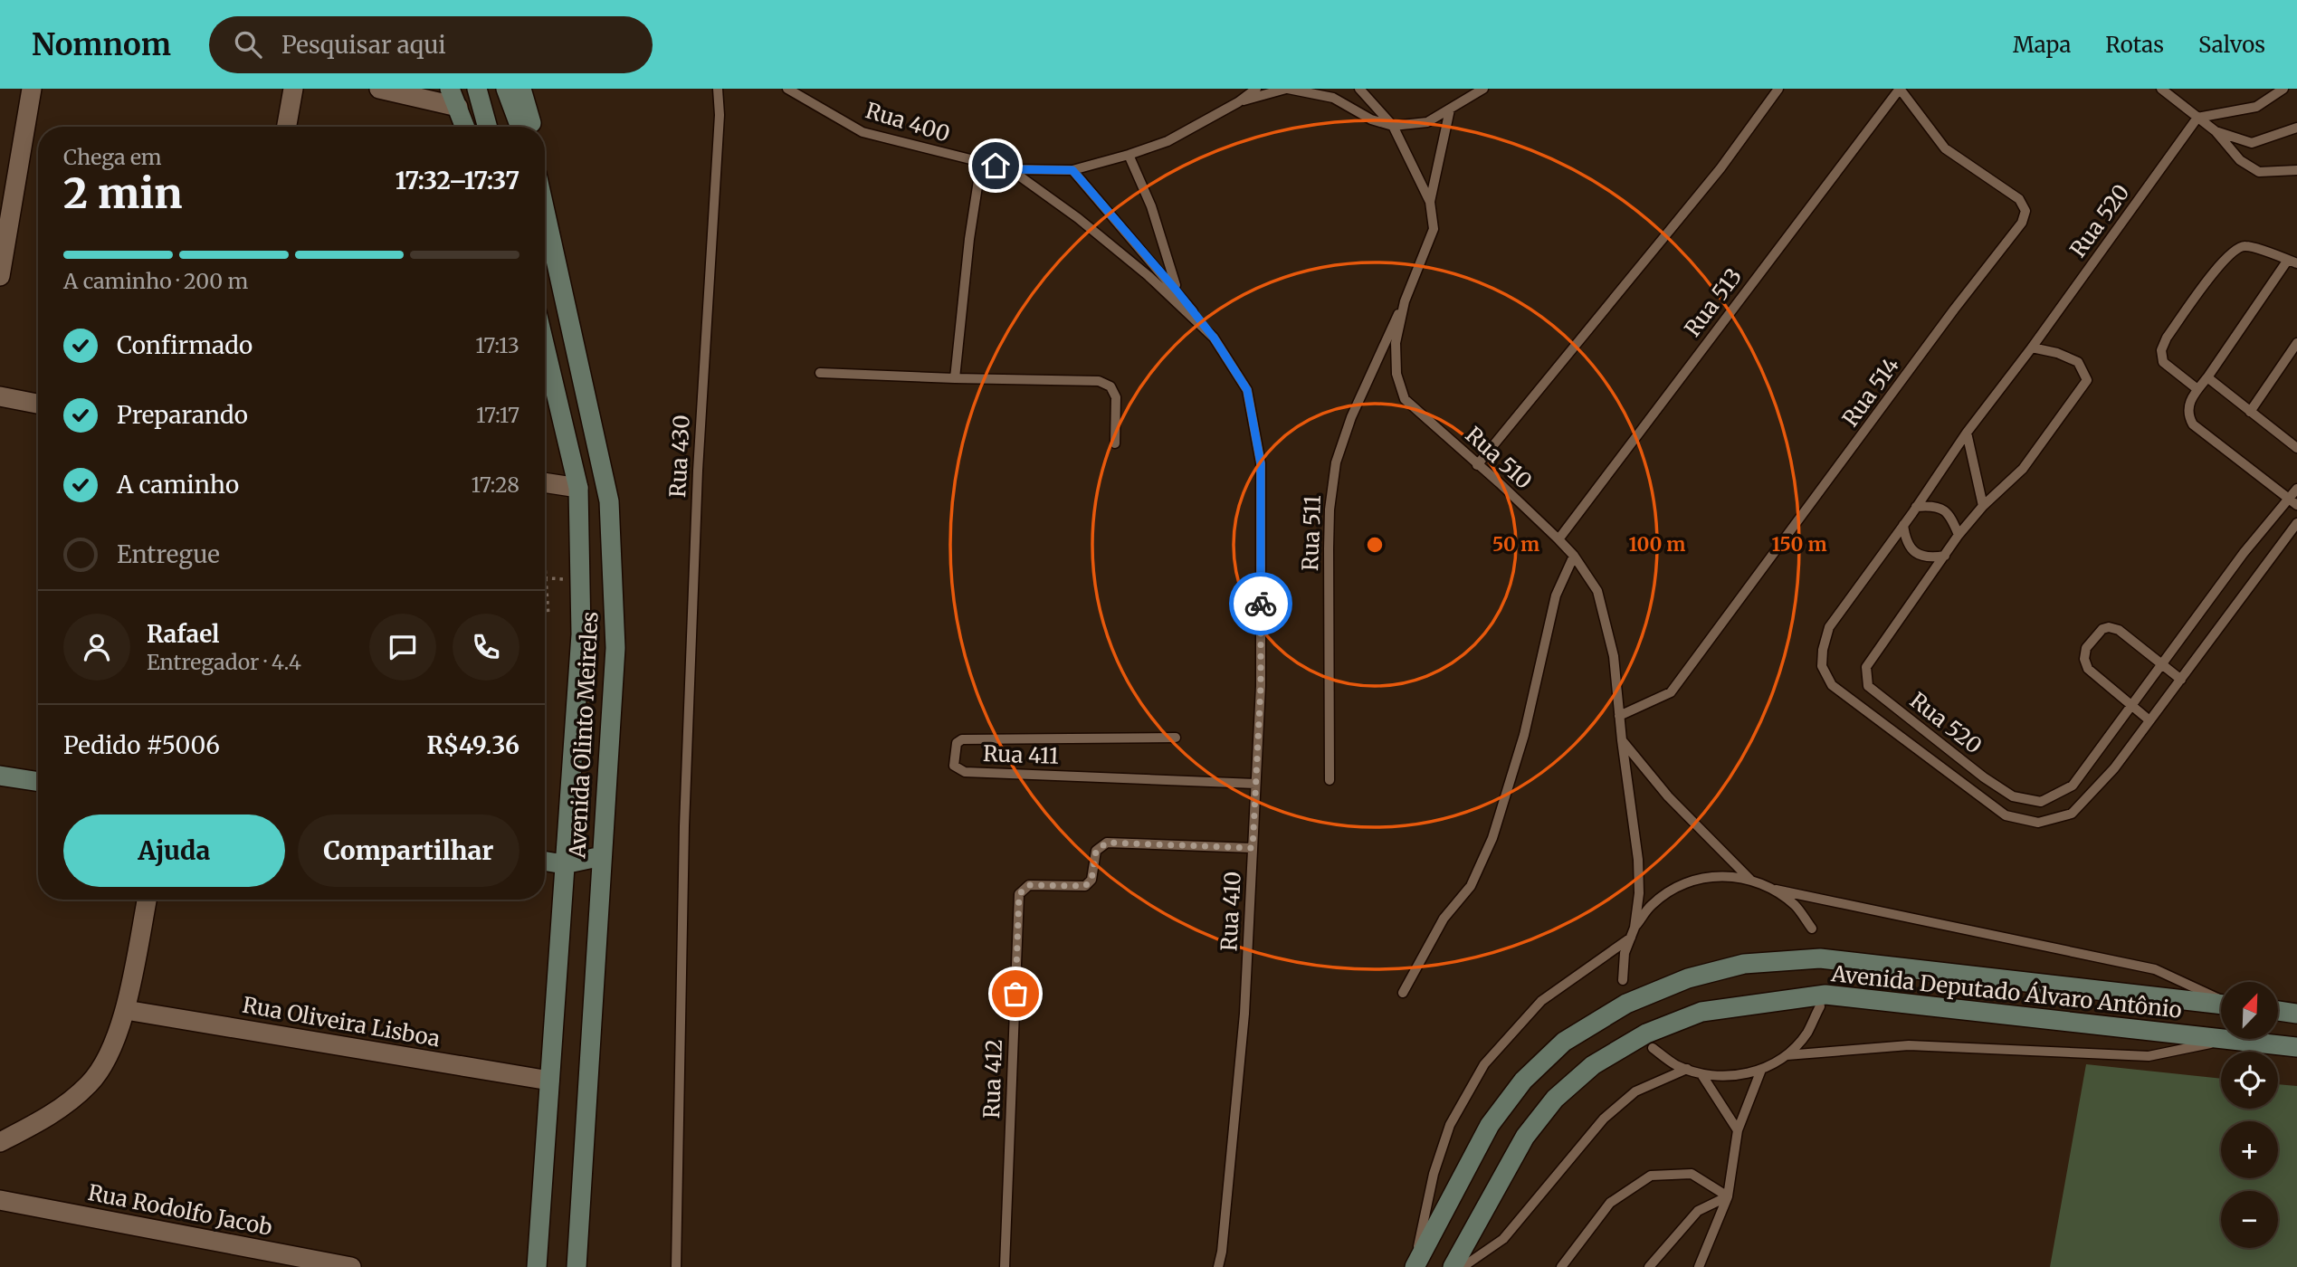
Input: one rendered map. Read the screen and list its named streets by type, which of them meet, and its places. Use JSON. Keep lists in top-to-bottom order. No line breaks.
{"streets":{"main road":["Avenida Olinto Meireles","Avenida Deputado Álvaro Antônio"],"street":["Rua Oliveira Lisboa","Rua Rodolfo Jacob"],"lane":["Rua 400","Rua 520","Rua 513","Rua 514","Rua 430","Rua 510","Rua 511","Rua 411","Rua 410","Rua 412"]},"crossings":[["Rua 400","Rua 410"],["Rua 513","Rua 514"],["Rua 513","Rua 510"],["Rua 514","Rua 510"],["Rua 510","Rua 511"],["Avenida Olinto Meireles","Rua Oliveira Lisboa"],["Rua 411","Rua 410"],["Rua 410","Rua 412"]],"north":"top right","page":{"header":"Nomnom","search":"Pesquisar aqui","nav":["Mapa","Rotas","Salvos"],"heading":["2 min","Chega em","17:32–17:37"],"panel":["Rafael","Entregador · 4.4","Pedido #5006","R$49.36"],"bar":"A caminho · 200 m","list":[["Confirmado","17:13"],["Preparando","17:17"],["A caminho","17:28"],"Entregue"],"buttons":["Ajuda","Compartilhar"],"map_buttons":["+","−"]},"rings":["50 m","100 m","150 m"]}
